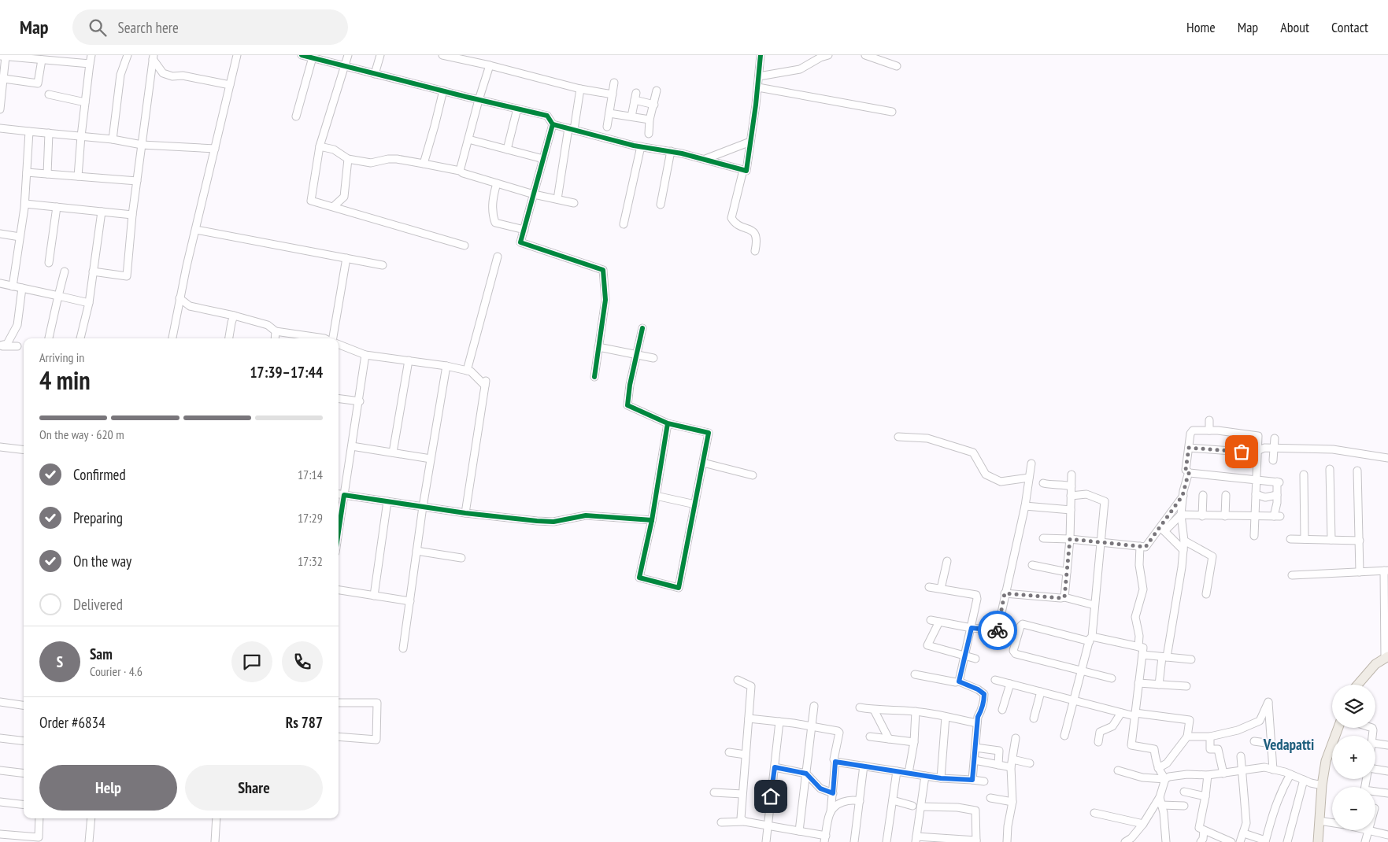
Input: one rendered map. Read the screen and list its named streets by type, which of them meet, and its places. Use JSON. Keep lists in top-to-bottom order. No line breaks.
{"districts":["Vedapatti"],"page":{"header":"Map","search":"Search here","nav":["Home","Map","About","Contact"],"heading":["4 min","Arriving in","17:39–17:44"],"panel":["Sam","Courier · 4.6","Order #6834","Rs 787"],"bar":"On the way · 620 m","list":[["Confirmed","17:14"],["Preparing","17:29"],["On the way","17:32"],"Delivered"],"round":"S","map_buttons":["+","−"],"buttons":["Help","Share"]}}
